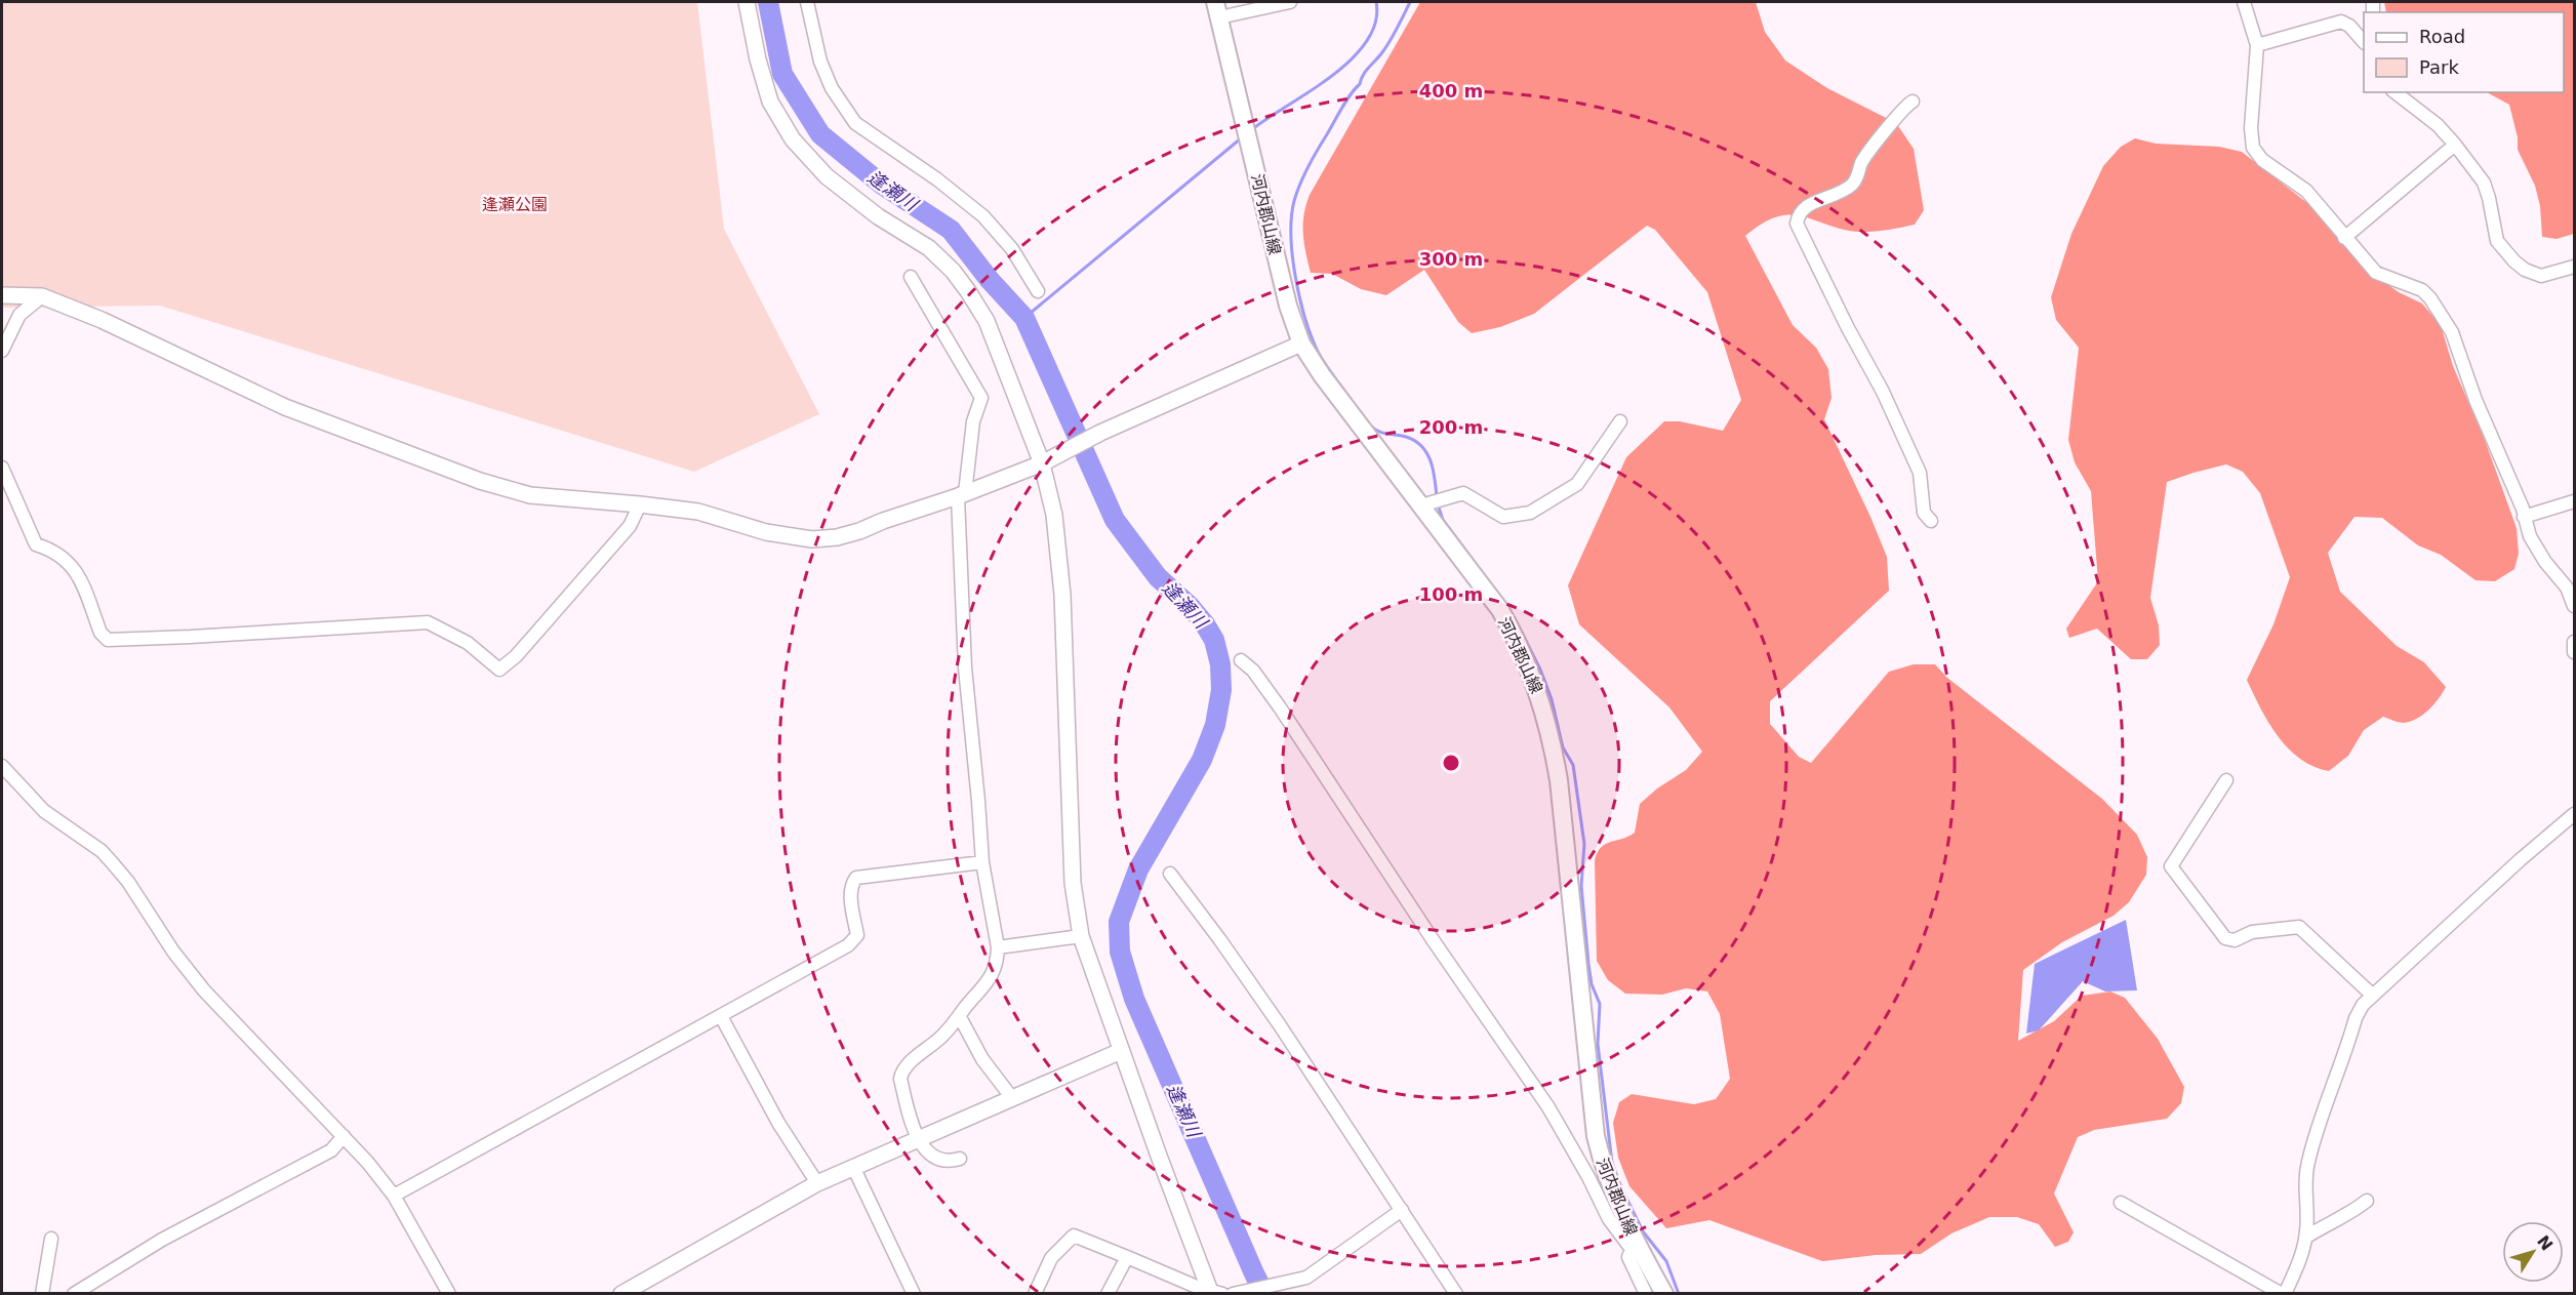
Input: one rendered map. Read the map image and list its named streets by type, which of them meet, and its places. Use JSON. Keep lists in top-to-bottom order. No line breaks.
{"streets":{"main road":["河内郡山線"]},"water":["逢瀬川"],"parks":["逢瀬公園"],"legend":["Road","Park"],"north":"top right","rings":["400 m","300 m","200 m","100 m"]}
